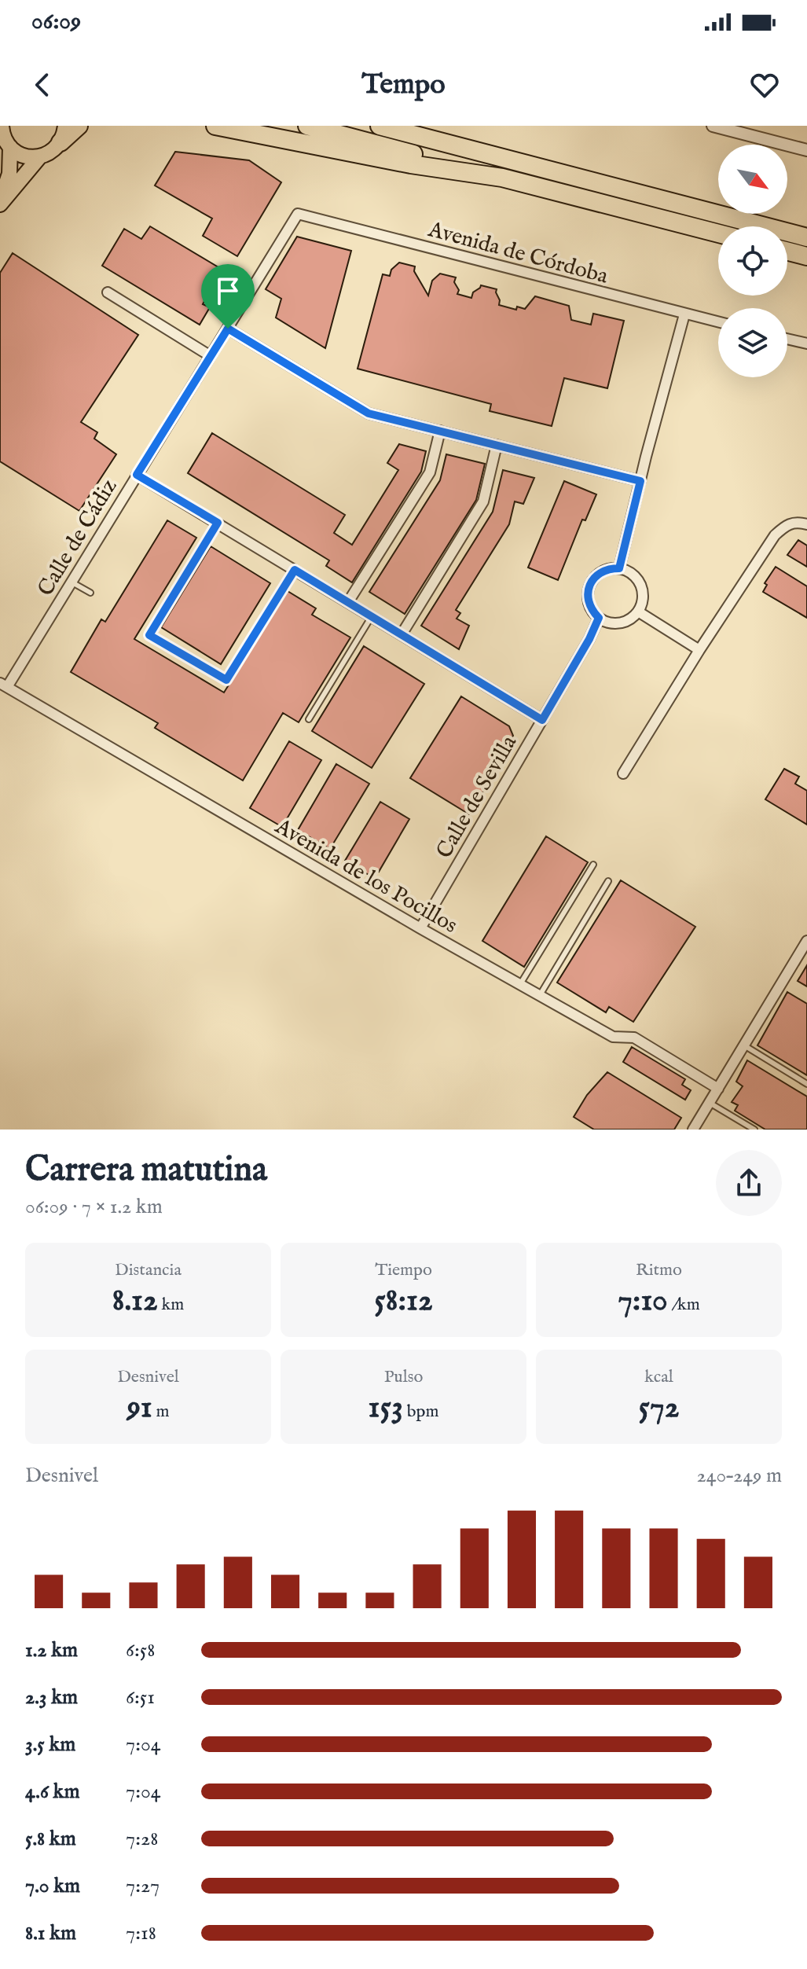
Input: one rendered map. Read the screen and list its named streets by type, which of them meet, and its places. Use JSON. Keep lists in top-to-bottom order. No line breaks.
{"streets":{"street":["Avenida de Córdoba","Calle de Cádiz","Calle de Sevilla","Avenida de los Pocillos"]},"crossings":[["Avenida de Córdoba","Calle de Cádiz"],["Calle de Cádiz","Avenida de los Pocillos"],["Calle de Sevilla","Avenida de los Pocillos"]],"north":"bottom right","page":{"status":"06:09","header":"Tempo","heading":["Carrera matutina","06:09 · 7 × 1.2 km"],"stats":[["Distancia","8.12 km"],["Tiempo","58:12"],["Ritmo","7:10 /km"],["Desnivel","91 m"],["Pulso","153 bpm"],["kcal","572"]],"chart":["Desnivel","240–249 m"],"list":[{"name":"1.2 km","note":"6:58"},{"name":"2.3 km","note":"6:51"},{"name":"3.5 km","note":"7:04"},{"name":"4.6 km","note":"7:04"},{"name":"5.8 km","note":"7:28"},{"name":"7.0 km","note":"7:27"},{"name":"8.1 km","note":"7:18"}]}}
